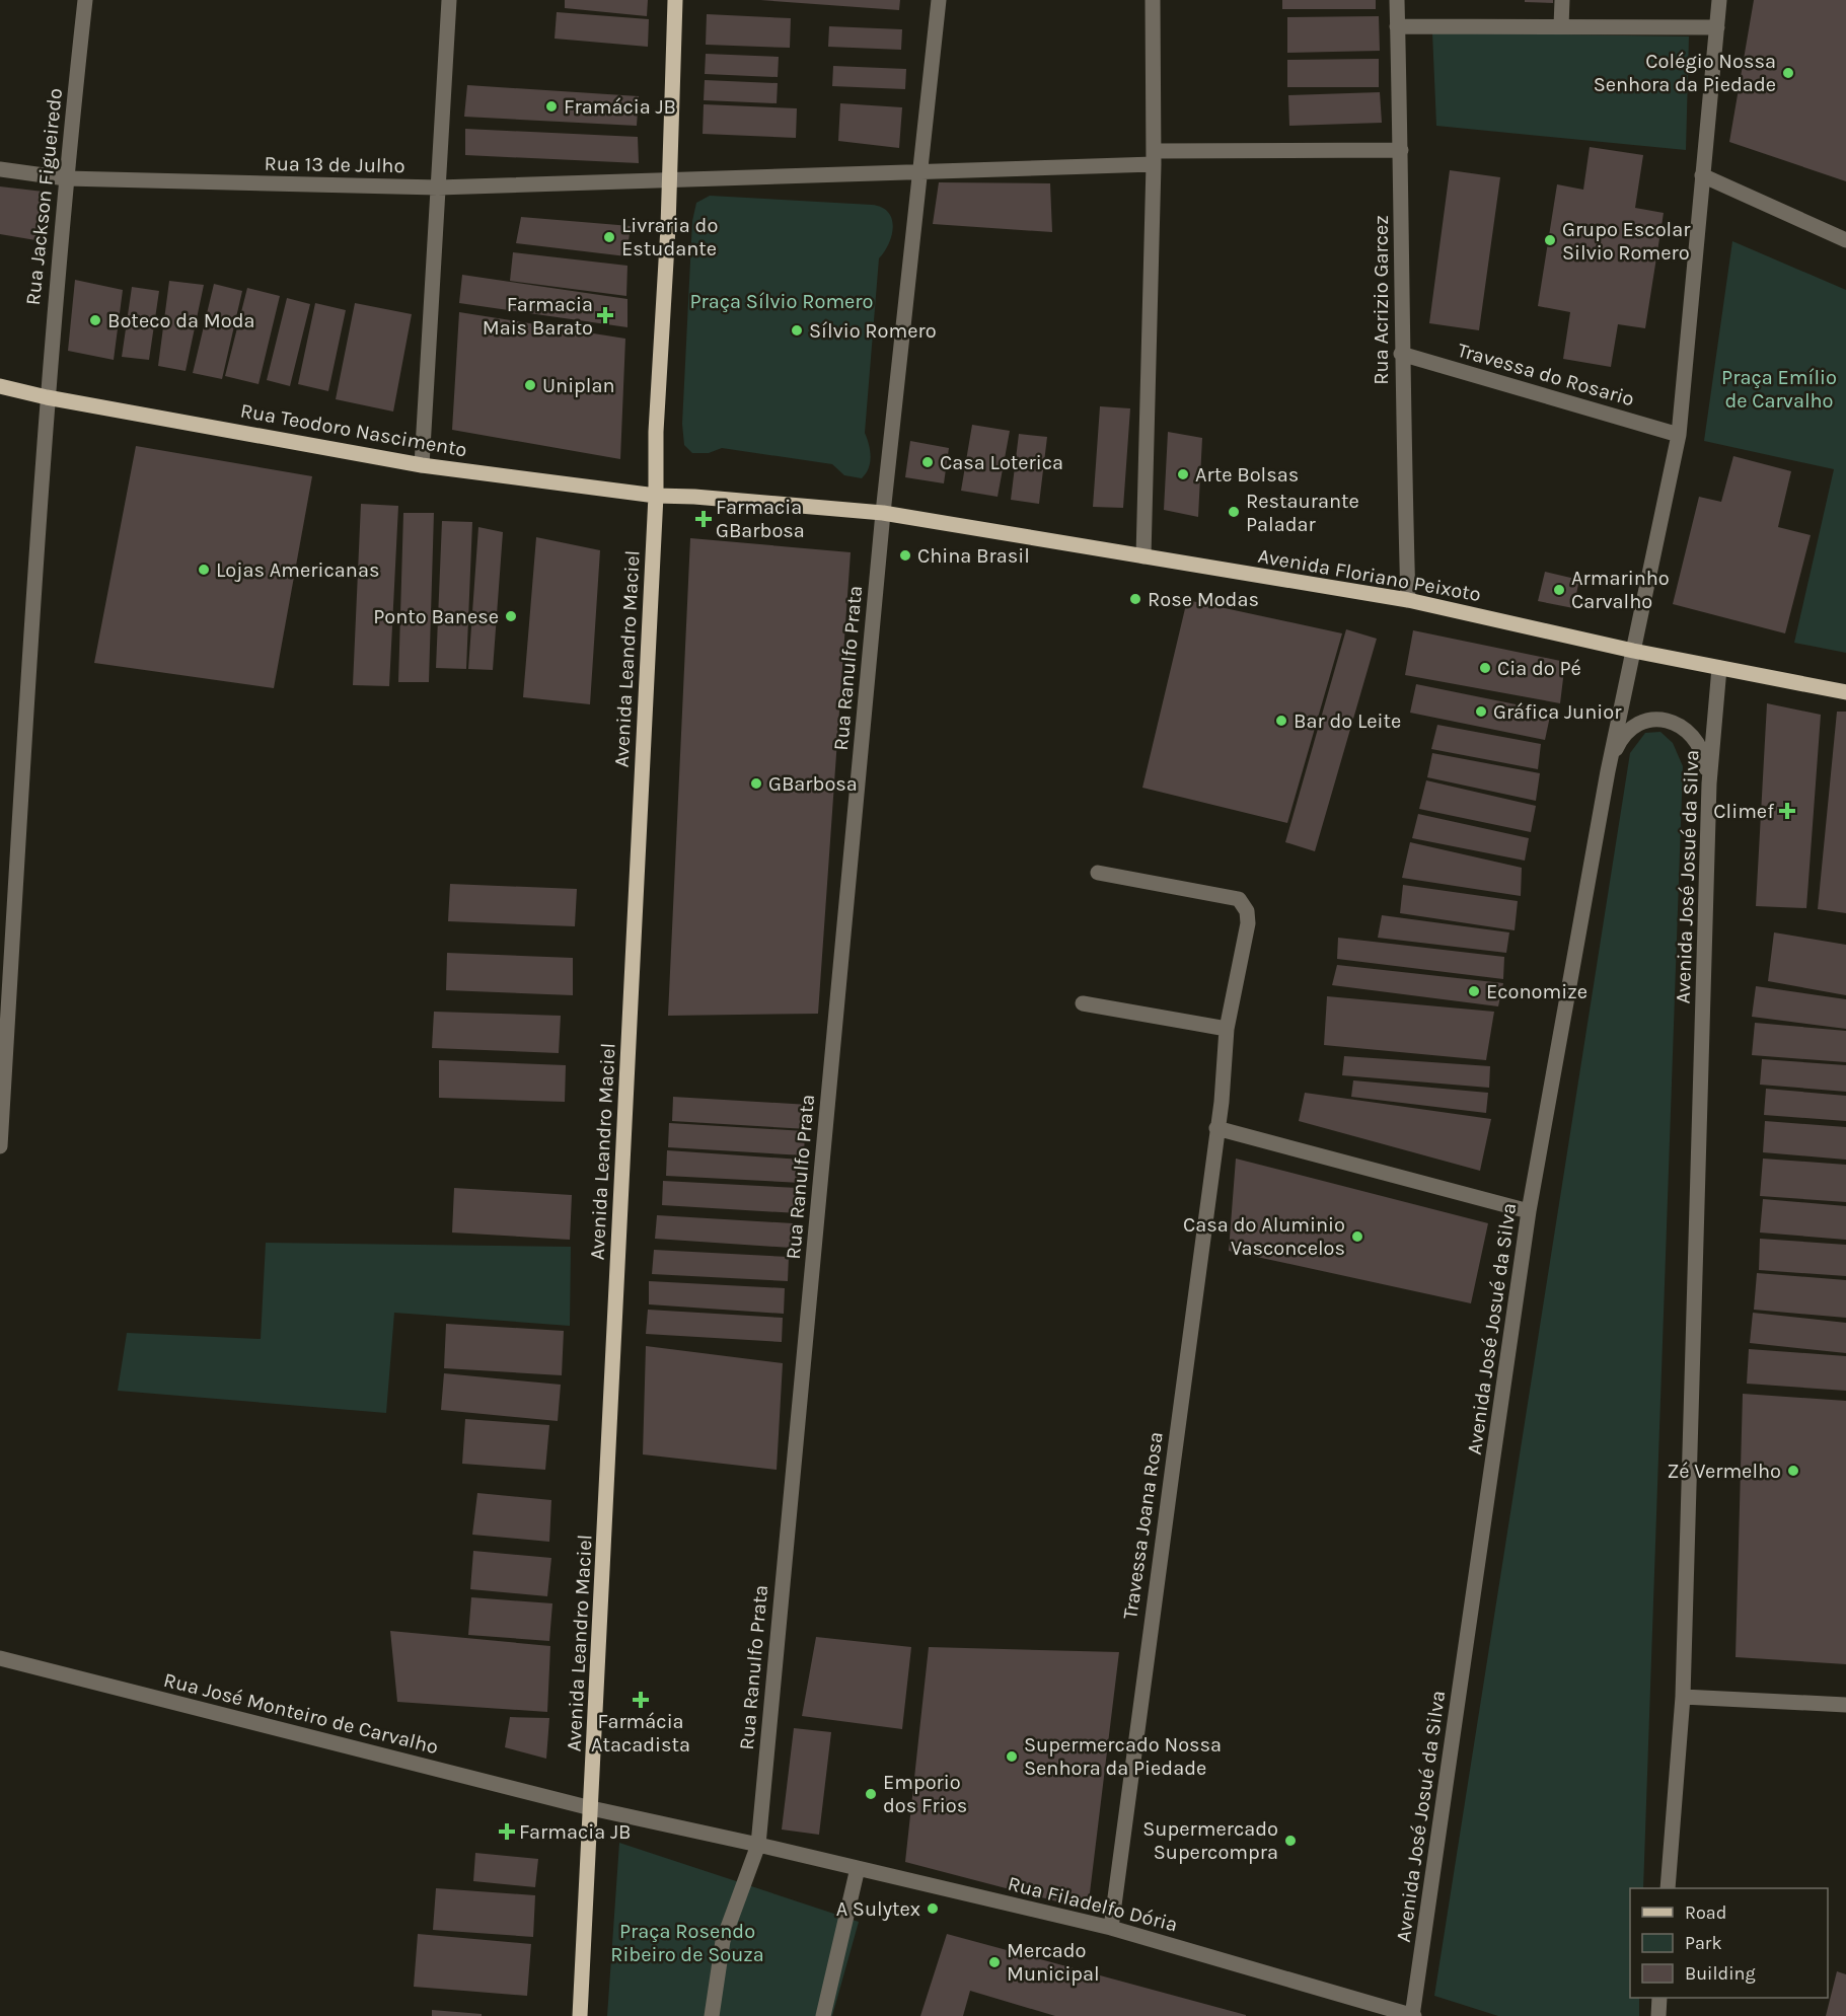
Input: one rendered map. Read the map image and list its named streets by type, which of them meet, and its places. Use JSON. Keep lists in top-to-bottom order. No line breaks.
{"streets":{"main road":["Rua Teodoro Nascimento","Avenida Floriano Peixoto","Avenida Leandro Maciel"],"street":["Rua 13 de Julho","Rua Jackson Figueiredo","Rua Acrizio Garcez","Travessa do Rosario","Rua Ranulfo Prata","Avenida José Josué da Silva","Travessa Joana Rosa","Rua José Monteiro de Carvalho","Rua Filadelfo Dória"]},"crossings":[["Rua 13 de Julho","Rua Jackson Figueiredo"],["Rua Jackson Figueiredo","Rua Teodoro Nascimento"],["Rua Acrizio Garcez","Travessa do Rosario"],["Rua Acrizio Garcez","Avenida Floriano Peixoto"],["Travessa do Rosario","Avenida José Josué da Silva"],["Rua Teodoro Nascimento","Avenida Leandro Maciel"],["Avenida Floriano Peixoto","Rua Ranulfo Prata"],["Avenida Floriano Peixoto","Avenida José Josué da Silva"],["Avenida Leandro Maciel","Rua José Monteiro de Carvalho"],["Rua Ranulfo Prata","Rua Filadelfo Dória"],["Avenida José Josué da Silva","Rua Filadelfo Dória"],["Travessa Joana Rosa","Rua Filadelfo Dória"]],"parks":["Praça Sílvio Romero","Praça Emílio de Carvalho","Praça Rosendo Ribeiro de Souza"],"places":{"other":["Colégio Nossa Senhora da Piedade","Framácia JB","Livraria do Estudante","Grupo Escolar Silvio Romero","Boteco da Moda","Sílvio Romero","Uniplan","Casa Loterica","Arte Bolsas","Restaurante Paladar","China Brasil","Lojas Americanas","Armarinho Carvalho","Rose Modas","Ponto Banese","Cia do Pé","Gráfica Junior","Bar do Leite","GBarbosa","Economize","Casa do Aluminio Vasconcelos","Zé Vermelho","Supermercado Nossa Senhora da Piedade","Emporio dos Frios","Supermercado Supercompra","A Sulytex","Mercado Municipal"],"health":["Farmacia Mais Barato","Farmacia GBarbosa","Climef","Farmácia Atacadista","Farmacia JB"]},"legend":["Road","Park","Building"]}
